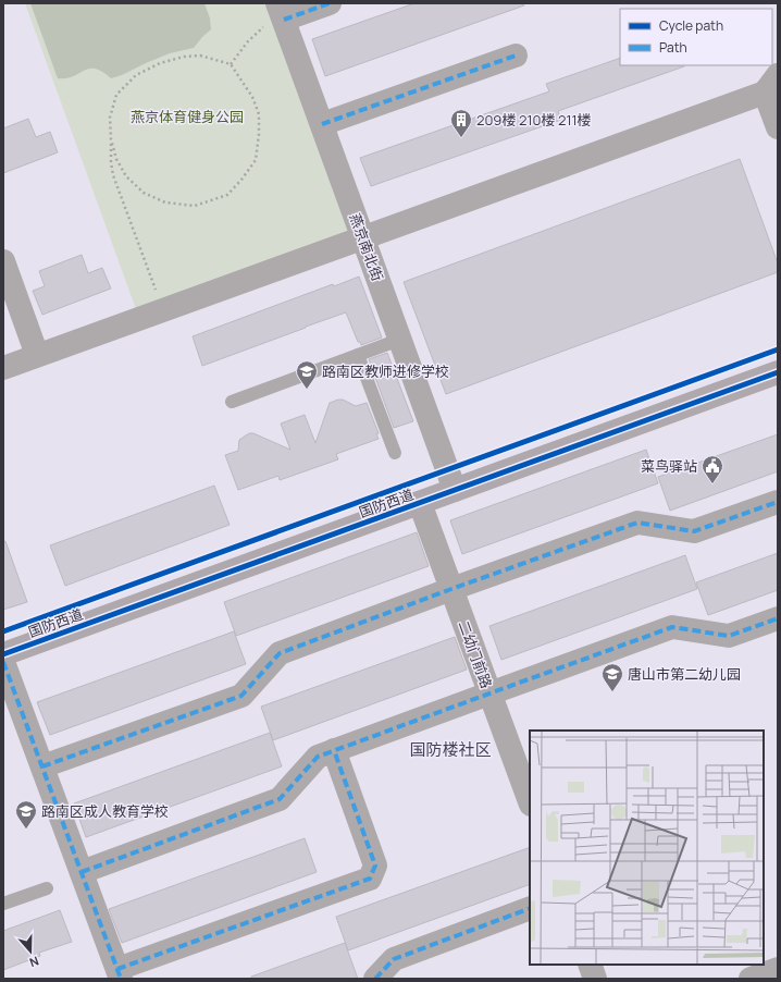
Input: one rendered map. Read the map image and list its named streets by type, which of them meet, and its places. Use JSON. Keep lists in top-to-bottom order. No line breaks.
{"streets":{"street":["燕京南北街","国防西道","二幼门前路"]},"crossings":[["燕京南北街","国防西道"],["国防西道","二幼门前路"]],"districts":["国防楼社区"],"parks":["燕京体育健身公园"],"places":{"building":["209楼 210楼 211楼"],"school or university":["路南区教师进修学校","唐山市第二幼儿园","路南区成人教育学校"],"public building":["菜鸟驿站"]},"legend":["Cycle path","Path"],"north":"bottom"}
